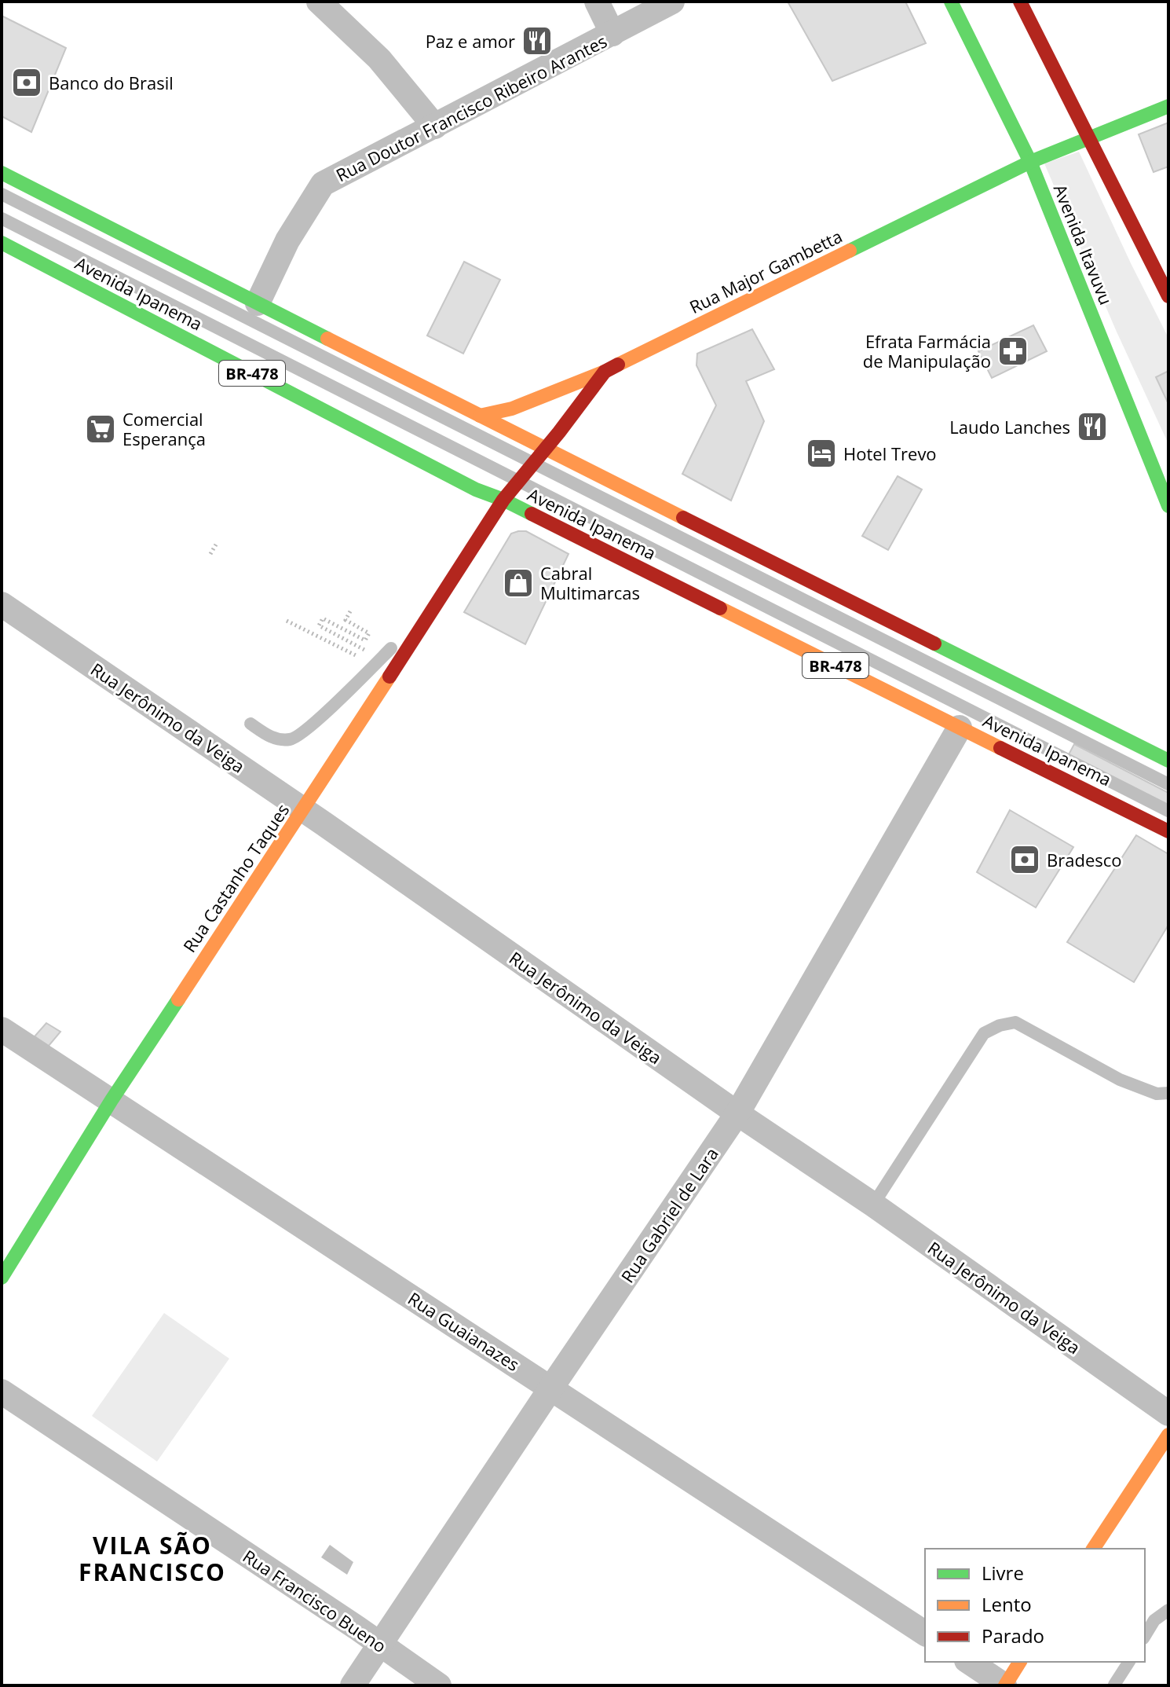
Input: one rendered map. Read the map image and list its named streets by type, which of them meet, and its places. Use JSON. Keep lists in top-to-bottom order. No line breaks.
{"streets":{"main road":["Avenida Itavuvu","Rua Major Gambetta","Avenida Ipanema","BR-478","Rua Castanho Taques"],"street":["Rua Doutor Francisco Ribeiro Arantes","Rua Jerônimo da Veiga","Rua Gabriel de Lara","Rua Guaianazes","Rua Francisco Bueno"]},"crossings":[["Avenida Itavuvu","Rua Major Gambetta"],["Rua Major Gambetta","Rua Castanho Taques"],["Avenida Ipanema","Rua Castanho Taques"],["Avenida Ipanema","Rua Gabriel de Lara"],["Rua Jerônimo da Veiga","Rua Castanho Taques"],["Rua Jerônimo da Veiga","Rua Gabriel de Lara"],["Rua Castanho Taques","Rua Guaianazes"],["Rua Gabriel de Lara","Rua Guaianazes"],["Rua Gabriel de Lara","Rua Francisco Bueno"]],"districts":["VILA SÃO FRANCISCO"],"places":{"restaurant":["Paz e amor","Laudo Lanches"],"bank":["Banco do Brasil","Bradesco"],"pharmacy":["Efrata Farmácia de Manipulação"],"supermarket":["Comercial Esperança"],"hotel":["Hotel Trevo"],"shop":["Cabral Multimarcas"]},"legend":["Livre","Lento","Parado"]}
